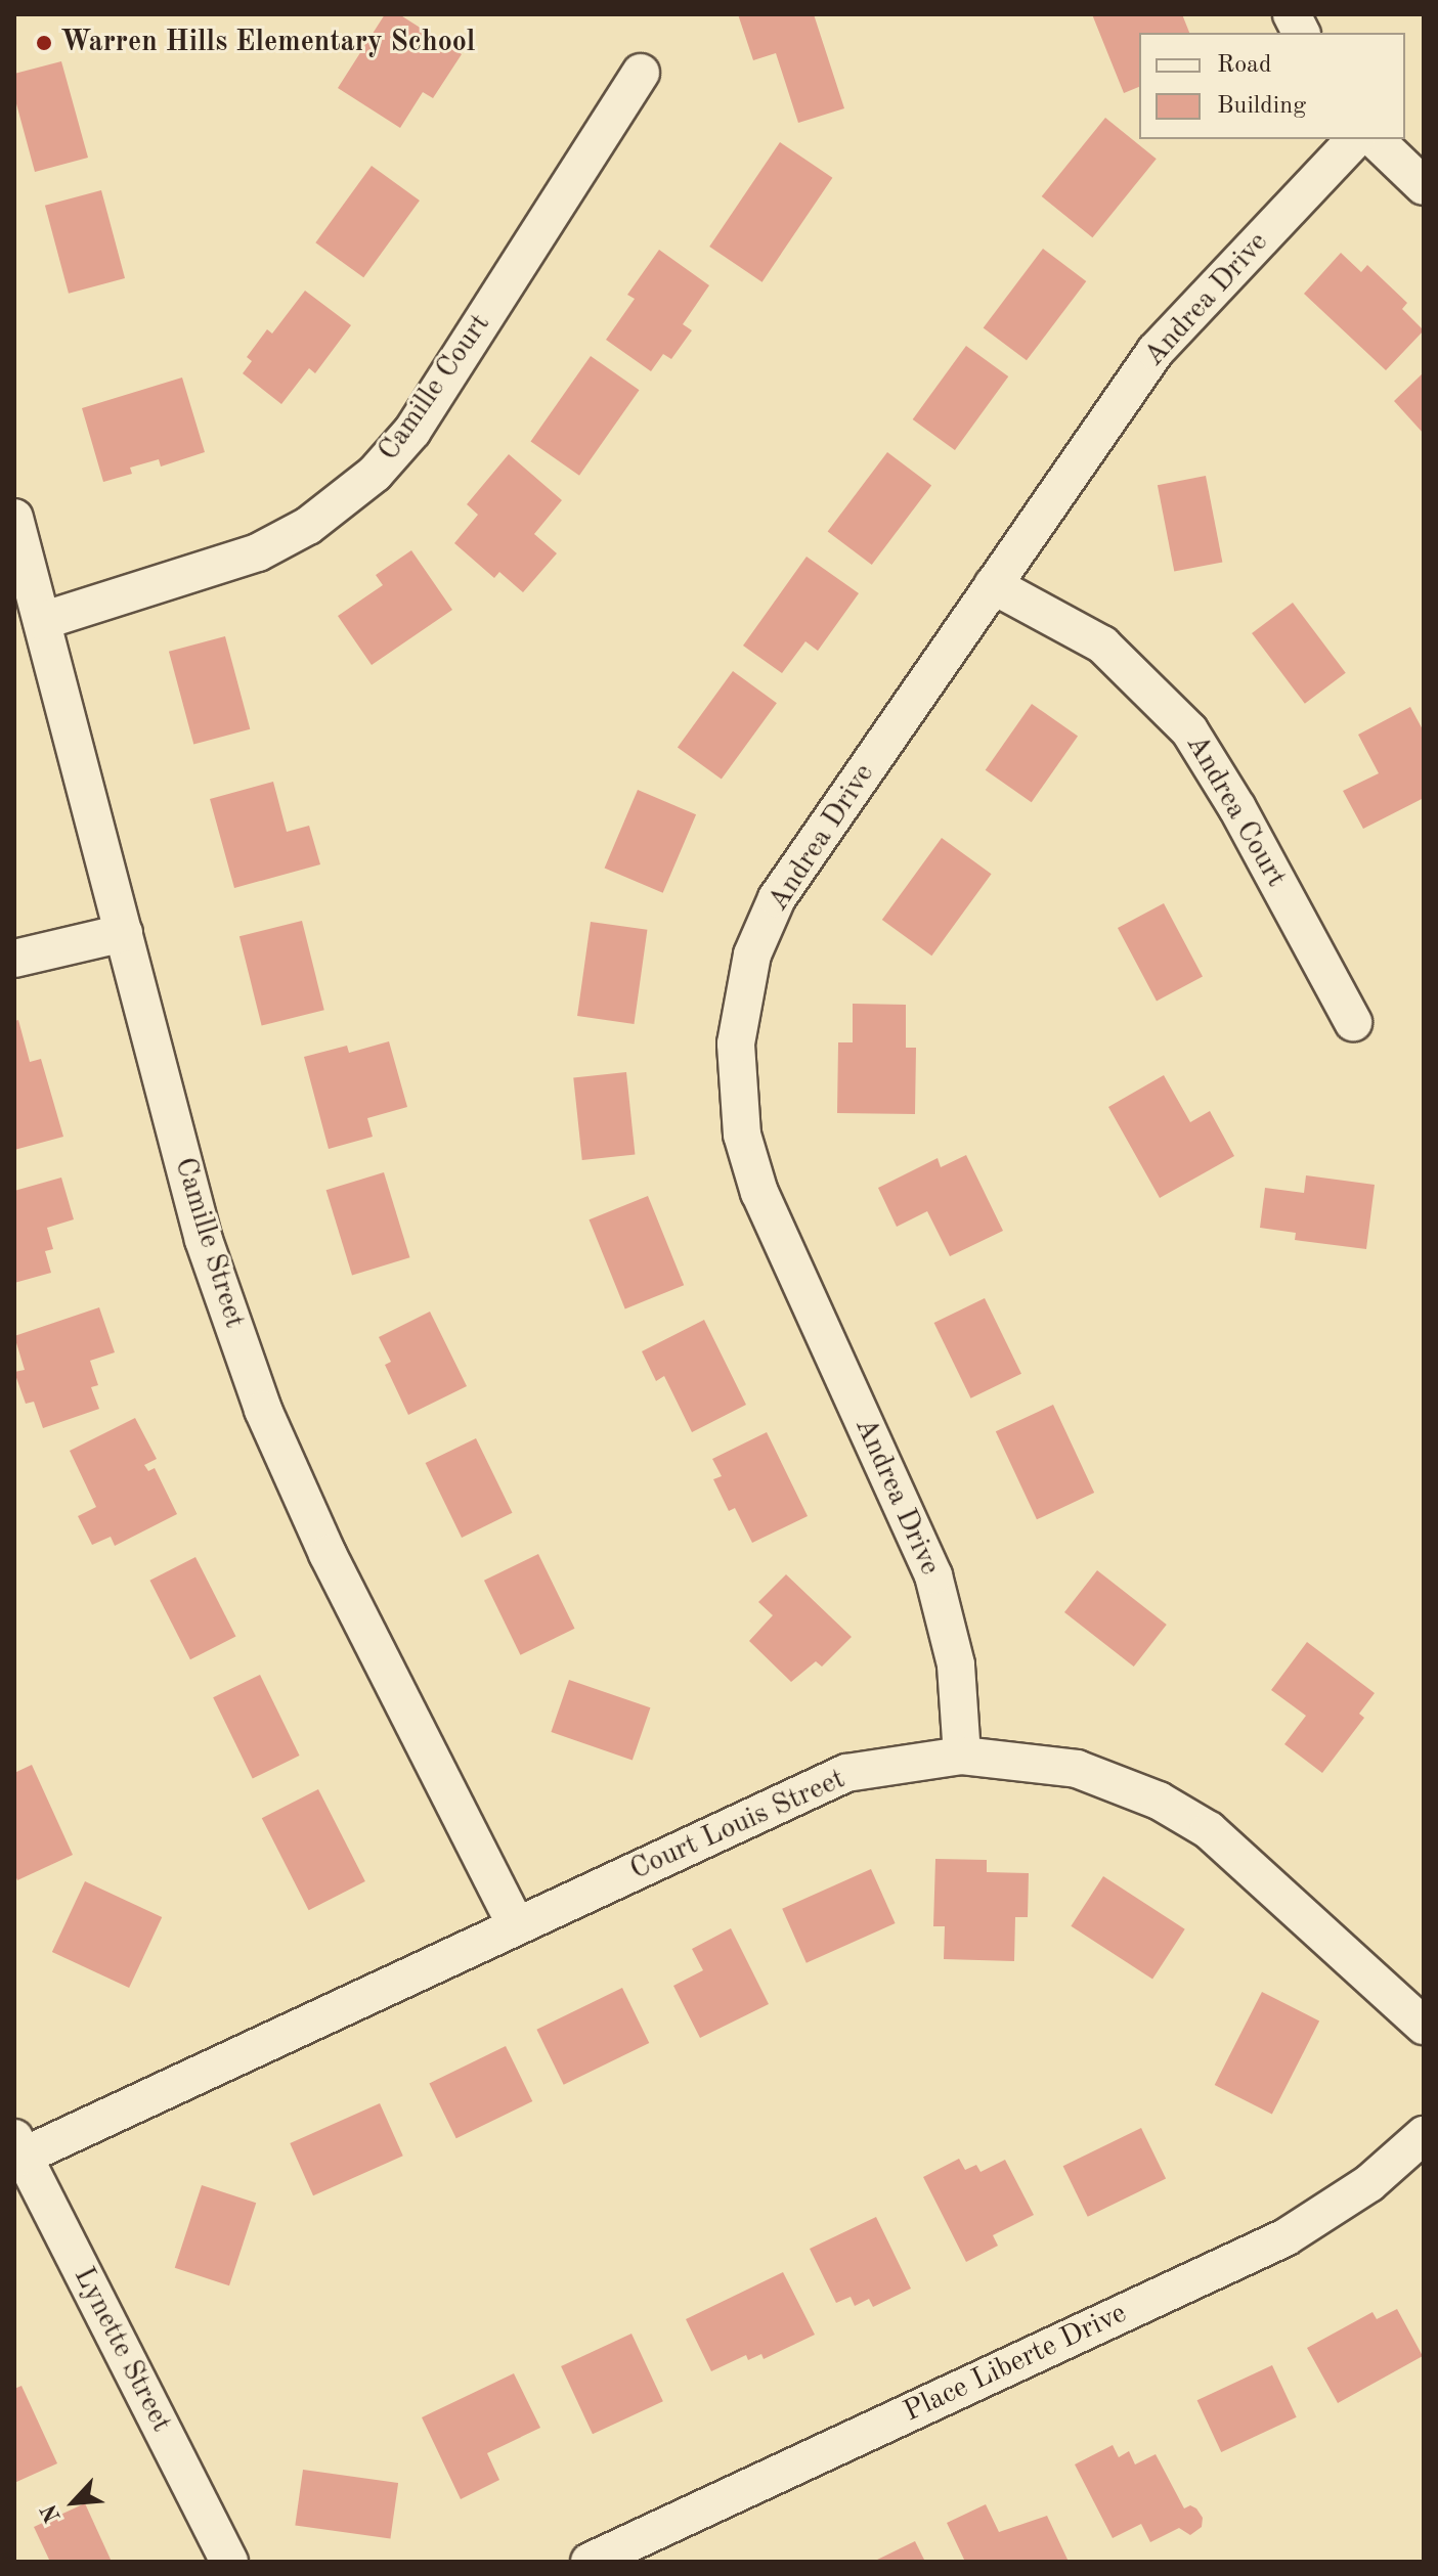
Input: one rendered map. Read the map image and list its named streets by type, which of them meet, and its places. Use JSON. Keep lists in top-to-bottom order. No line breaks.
{"streets":{"street":["Andrea Drive","Camille Court","Andrea Court","Camille Street","Court Louis Street","Lynette Street","Place Liberte Drive"]},"crossings":[["Andrea Drive","Andrea Court"],["Andrea Drive","Court Louis Street"],["Camille Court","Camille Street"],["Camille Street","Court Louis Street"],["Court Louis Street","Lynette Street"]],"places":["Warren Hills Elementary School"],"legend":["Road","Building"],"north":"bottom left"}
